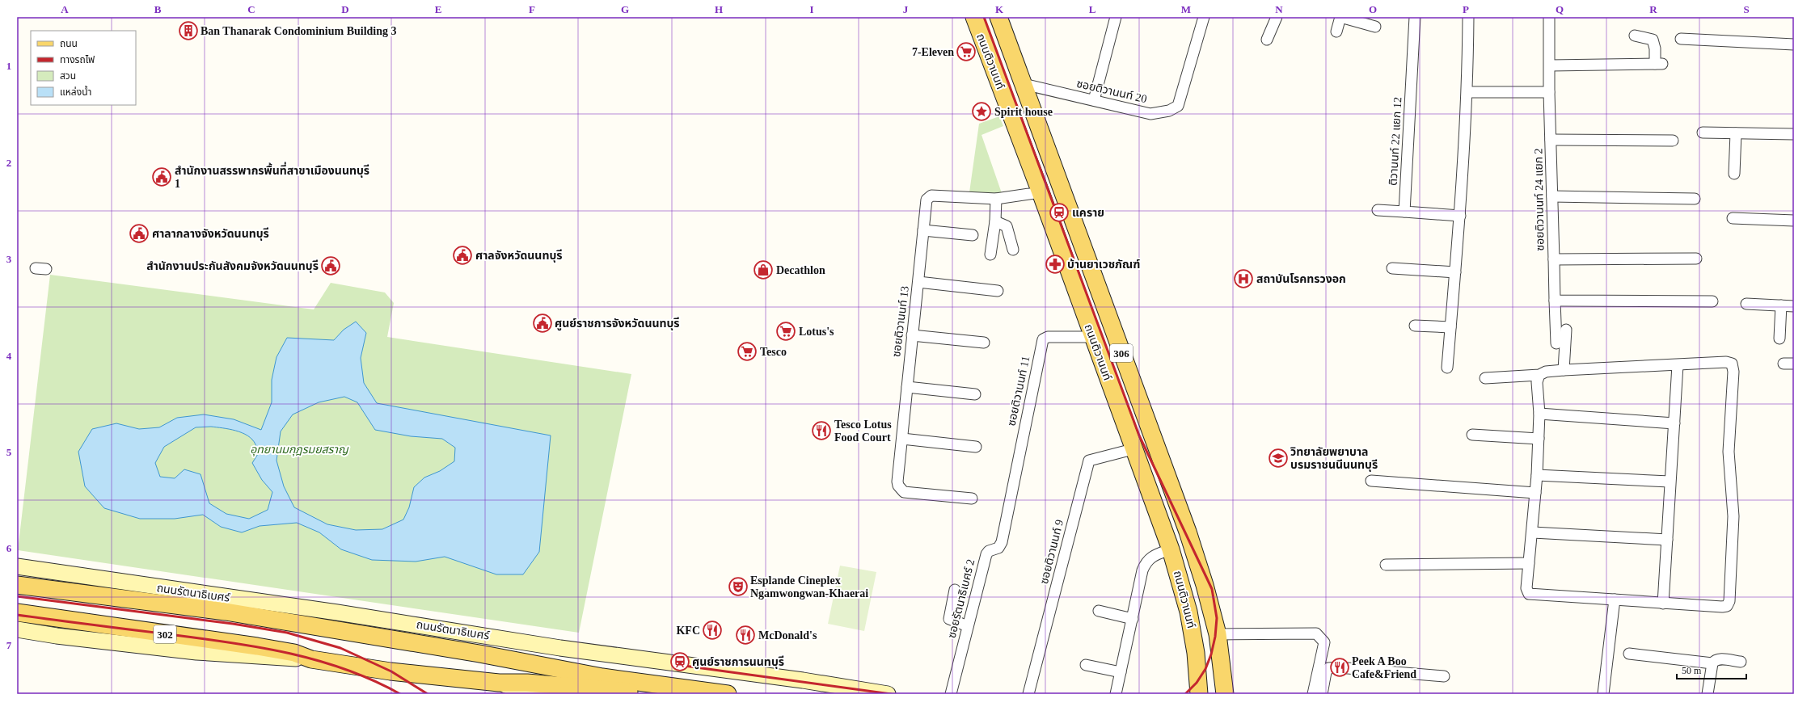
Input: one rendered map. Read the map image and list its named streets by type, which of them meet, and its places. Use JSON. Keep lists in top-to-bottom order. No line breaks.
{"streets":{"main road":["ถนนติวานนท์","306","ถนนรัตนาธิเบศร์","302"],"street":["ซอยติวานนท์ 20","ติวานนท์ 22 แยก 12","ซอยติวานนท์ 24 แยก 2","ซอยติวานนท์ 13","ซอยติวานนท์ 11","ซอยติวานนท์ 9","ซอยรัตนาธิเบศร์ 2"]},"crossings":[["ถนนติวานนท์","ซอยติวานนท์ 20"],["ถนนติวานนท์","ซอยติวานนท์ 13"],["ถนนติวานนท์","ซอยติวานนท์ 11"],["ถนนติวานนท์","ซอยติวานนท์ 9"],["ซอยติวานนท์ 11","ซอยรัตนาธิเบศร์ 2"]],"parks":["อุทยานมกุฎรมยสราญ"],"places":{"building":["Ban Thanarak Condominium Building 3"],"supermarket":["7-Eleven","Lotus's","Tesco"],"place":["Spirit house"],"public building":["สำนักงานสรรพากรพื้นที่สาขาเมืองนนทบุรี 1","ศาลากลางจังหวัดนนทบุรี","ศาลจังหวัดนนทบุรี","สำนักงานประกันสังคมจังหวัดนนทบุรี","ศูนย์ราชการจังหวัดนนทบุรี"],"station":["แคราย","ศูนย์ราชการนนทบุรี"],"pharmacy":["บ้านยาเวชภัณฑ์"],"shop":["Decathlon"],"hospital":["สถาบันโรคทรวงอก"],"restaurant":["Tesco Lotus Food Court","KFC","McDonald's","Peek A Boo Cafe&Friend"],"school or university":["วิทยาลัยพยาบาล บรมราชนนีนนทบุรี"],"theatre":["Esplande Cineplex Ngamwongwan-Khaerai"]},"legend":["ถนน","ทางรถไฟ","สวน","แหล่งน้ำ"],"scale_bar":"50 m","grid":{"columns":["A","B","C","D","E","F","G","H","I","J","K","L","M","N","O","P","Q","R","S"],"rows":["1","2","3","4","5","6","7"]}}
